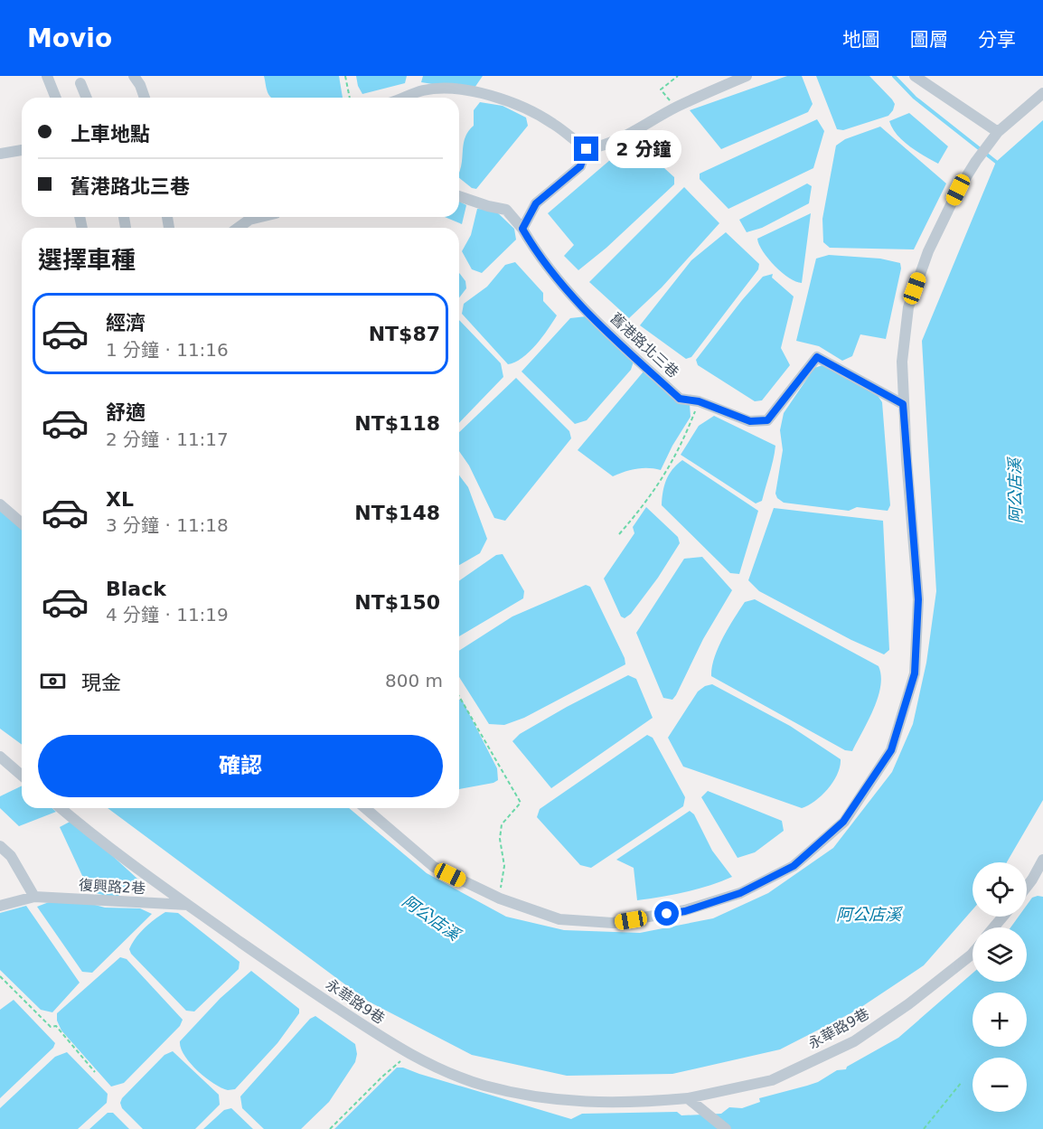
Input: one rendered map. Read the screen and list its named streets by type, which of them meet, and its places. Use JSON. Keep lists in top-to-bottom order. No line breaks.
{"streets":{"street":["舊港路北三巷","復興路2巷","永華路9巷"]},"crossings":[["復興路2巷","永華路9巷"]],"water":["阿公店溪"],"page":{"header":"Movio","nav":["地圖","圖層","分享"],"banner":["上車地點","舊港路北三巷"],"bubble":"2 分鐘","heading":"選擇車種","list":[{"name":"經濟","note":"1 分鐘 · 11:16","value":"NT$87"},{"name":"舒適","note":"2 分鐘 · 11:17","value":"NT$118"},{"name":"XL","note":"3 分鐘 · 11:18","value":"NT$148"},{"name":"Black","note":"4 分鐘 · 11:19","value":"NT$150"}],"pay":["現金","800 m"],"buttons":"確認","map_buttons":["+","−"]}}
